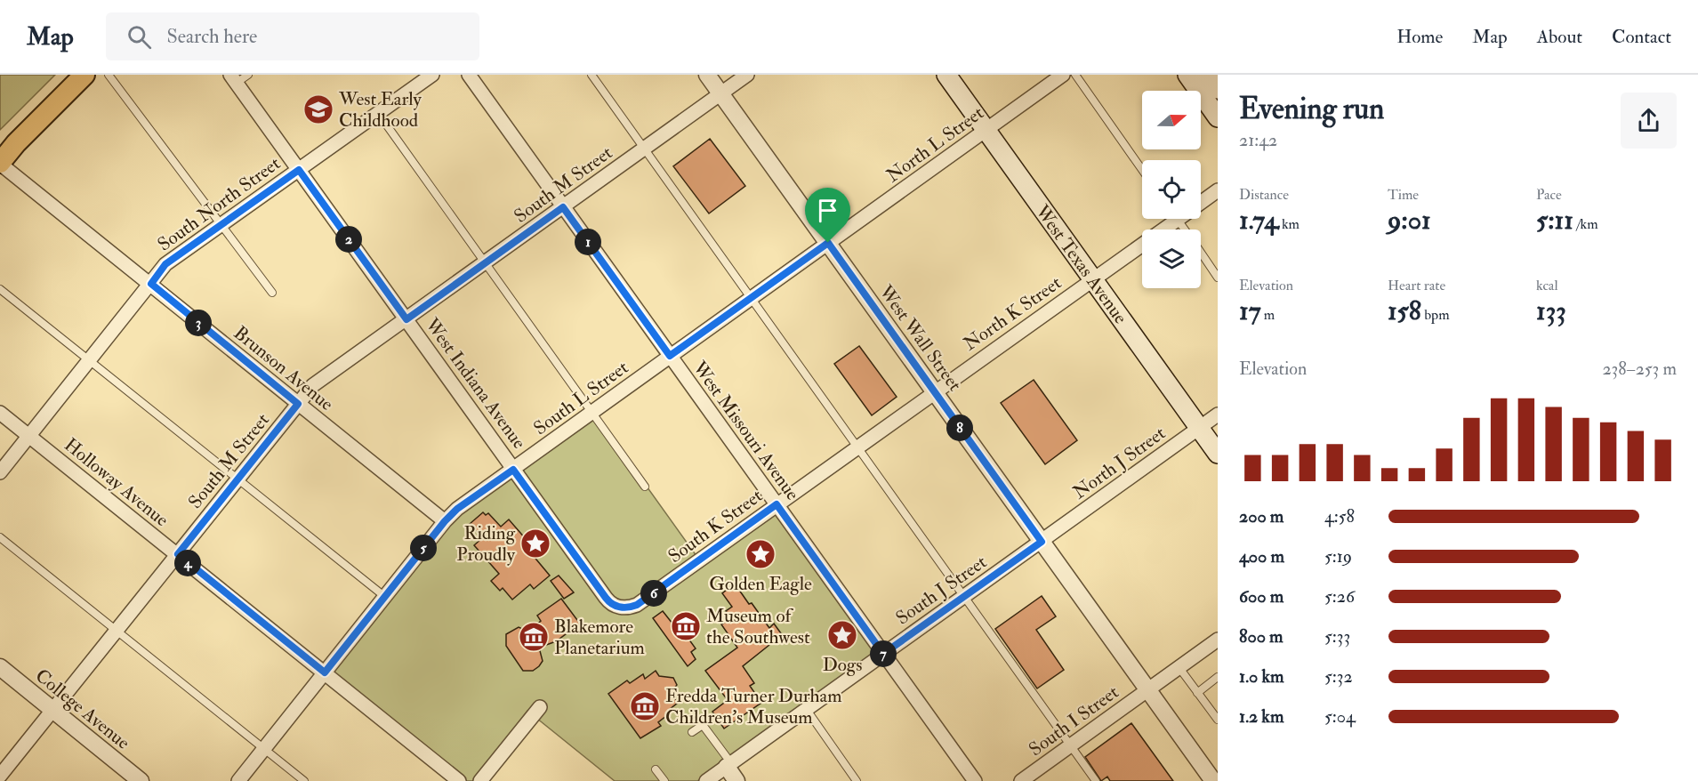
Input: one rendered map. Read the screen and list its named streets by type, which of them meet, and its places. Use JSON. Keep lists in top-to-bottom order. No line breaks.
{"streets":{"main road":["West Texas Avenue"],"street":["North L Street","South M Street","South North Street","North K Street","West Wall Street","Brunson Avenue","West Indiana Avenue","South L Street","West Missouri Avenue","North J Street","Holloway Avenue","South K Street","South J Street","College Avenue","South I Street"]},"crossings":[["North L Street","West Texas Avenue"],["North L Street","West Wall Street"],["North L Street","South L Street"],["South M Street","West Wall Street"],["South M Street","Brunson Avenue"],["South M Street","West Indiana Avenue"],["South M Street","West Missouri Avenue"],["South M Street","Holloway Avenue"],["South M Street","College Avenue"],["South North Street","Brunson Avenue"],["South North Street","West Indiana Avenue"],["South North Street","Holloway Avenue"],["West Texas Avenue","North K Street"],["West Texas Avenue","North J Street"],["North K Street","West Wall Street"],["North K Street","South K Street"],["West Wall Street","South L Street"],["West Wall Street","North J Street"],["West Wall Street","South K Street"],["West Wall Street","South J Street"],["West Wall Street","South I Street"],["Brunson Avenue","South L Street"],["West Indiana Avenue","South L Street"],["West Indiana Avenue","South K Street"],["South L Street","West Missouri Avenue"],["South L Street","Holloway Avenue"],["West Missouri Avenue","South K Street"],["West Missouri Avenue","South J Street"],["North J Street","South J Street"]],"places":{"school or university":["West Early Childhood"],"place":["Riding Proudly","Golden Eagle","Dogs"],"museum":["Museum of the Southwest","Blakemore Planetarium","Fredda Turner Durham Children's Museum"]},"north":"right","page":{"header":"Map","search":"Search here","nav":["Home","Map","About","Contact"],"heading":["Evening run","21:42"],"stats":[["Distance","1.74 km"],["Time","9:01"],["Pace","5:11 /km"],["Elevation","17 m"],["Heart rate","158 bpm"],["kcal","133"]],"pins":["2","1","3","8","5","4","6","7"],"chart":["Elevation","238–253 m"],"list":[{"name":"200 m","note":"4:58"},{"name":"400 m","note":"5:19"},{"name":"600 m","note":"5:26"},{"name":"800 m","note":"5:33"},{"name":"1.0 km","note":"5:32"},{"name":"1.2 km","note":"5:04"}]}}
